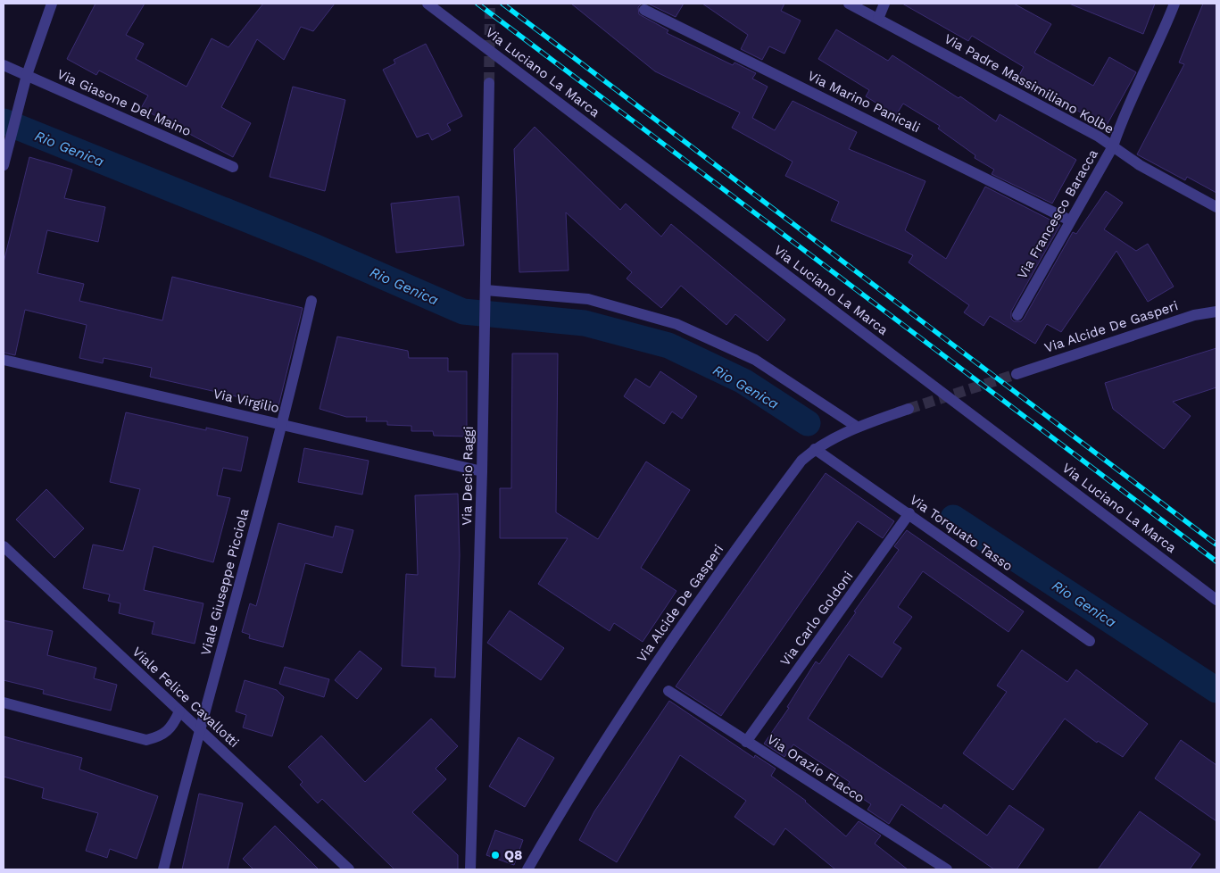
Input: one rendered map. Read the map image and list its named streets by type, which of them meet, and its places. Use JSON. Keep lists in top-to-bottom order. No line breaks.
{"streets":{"street":["Via Luciano La Marca","Via Padre Massimiliano Kolbe","Via Marino Panicali","Via Giasone Del Maino","Via Francesco Baracca","Via Alcide De Gasperi","Via Virgilio","Via Decio Raggi","Via Torquato Tasso","Viale Giuseppe Picciola","Via Carlo Goldoni","Viale Felice Cavallotti","Via Orazio Flacco"]},"crossings":[["Via Padre Massimiliano Kolbe","Via Francesco Baracca"],["Via Marino Panicali","Via Francesco Baracca"],["Via Alcide De Gasperi","Via Torquato Tasso"],["Via Virgilio","Via Decio Raggi"],["Via Virgilio","Viale Giuseppe Picciola"],["Via Torquato Tasso","Via Carlo Goldoni"],["Viale Giuseppe Picciola","Viale Felice Cavallotti"],["Via Carlo Goldoni","Via Orazio Flacco"]],"water":["Rio Genica"],"places":["Q8"]}
